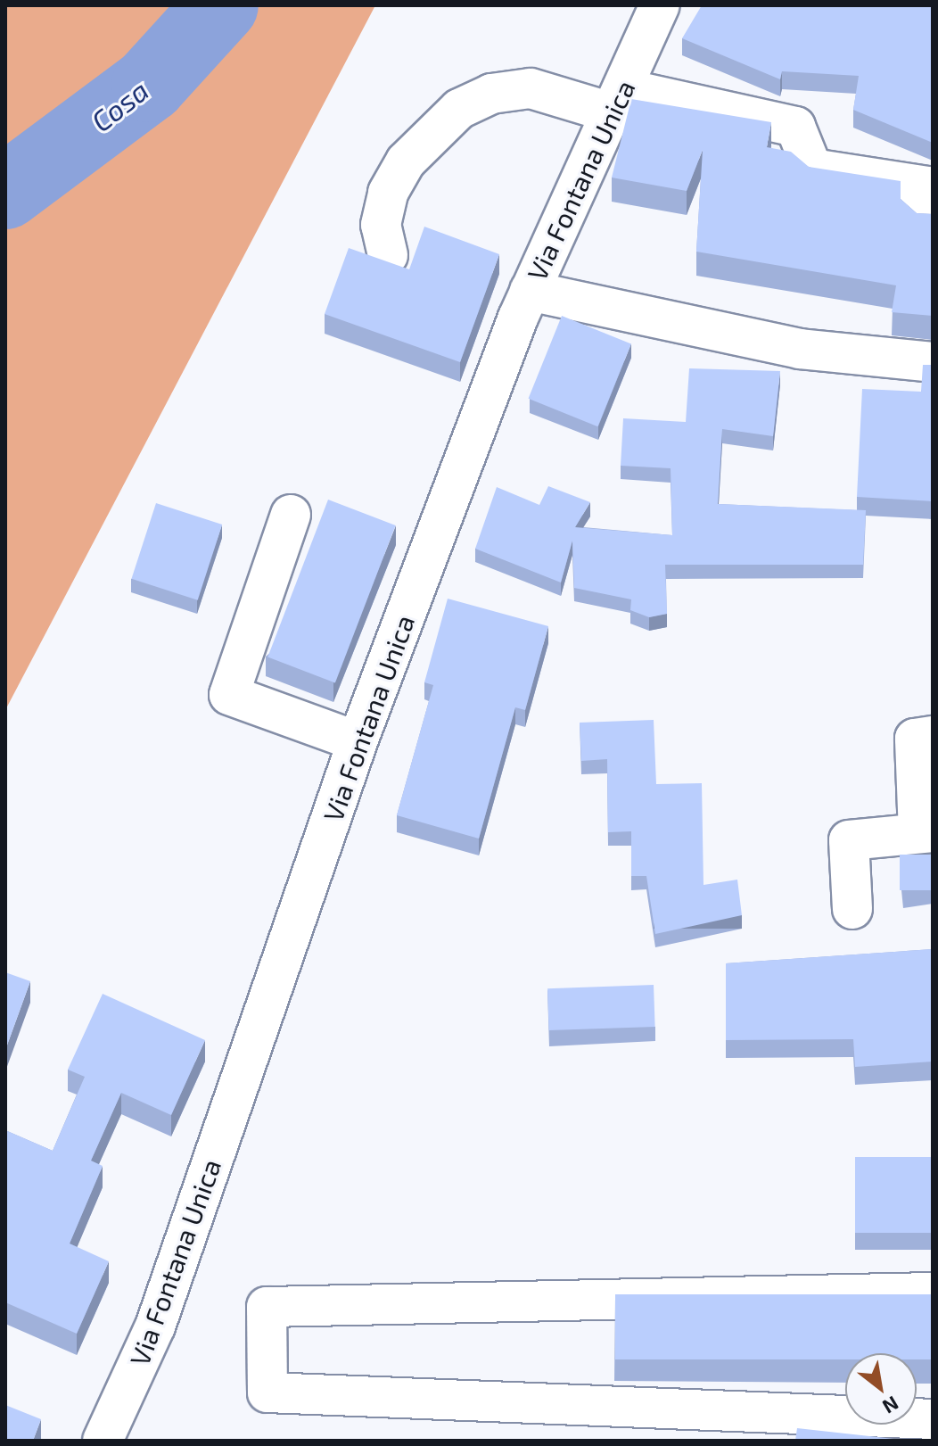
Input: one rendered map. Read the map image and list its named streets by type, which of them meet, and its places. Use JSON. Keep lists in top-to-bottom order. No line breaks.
{"streets":{"main road":["Via Fontana Unica"]},"water":["Cosa"],"north":"bottom right"}
